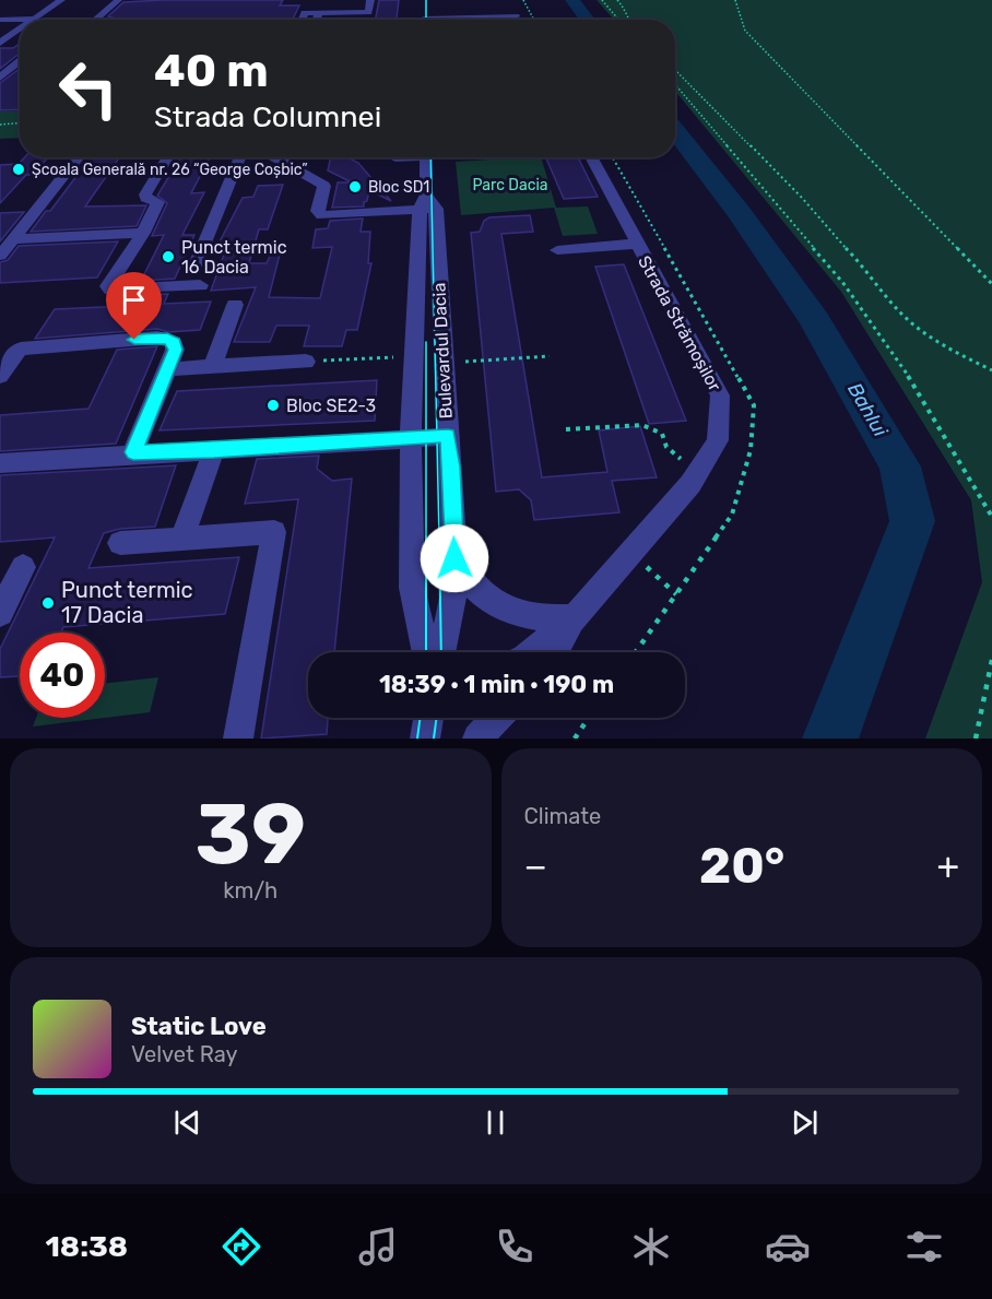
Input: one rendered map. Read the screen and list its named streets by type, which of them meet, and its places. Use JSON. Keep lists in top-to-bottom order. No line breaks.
{"streets":{"street":["Strada Strămoșilor","Bulevardul Dacia"]},"water":["Bahlui"],"parks":["Parc Dacia"],"places":["Școala Generală nr. 26 “George Coșbic”","Bloc SD1","Punct termic 16 Dacia","Bloc SE2-3","Punct termic 17 Dacia"],"page":{"turn":["40 m","Strada Columnei"],"limit":"40","trip":"18:39 · 1 min · 190 m","tile":[["39","km/h"],"Climate"],"heat":["−","20°","+"],"song":["Static Love","Velvet Ray"],"tabs":"18:38"}}
